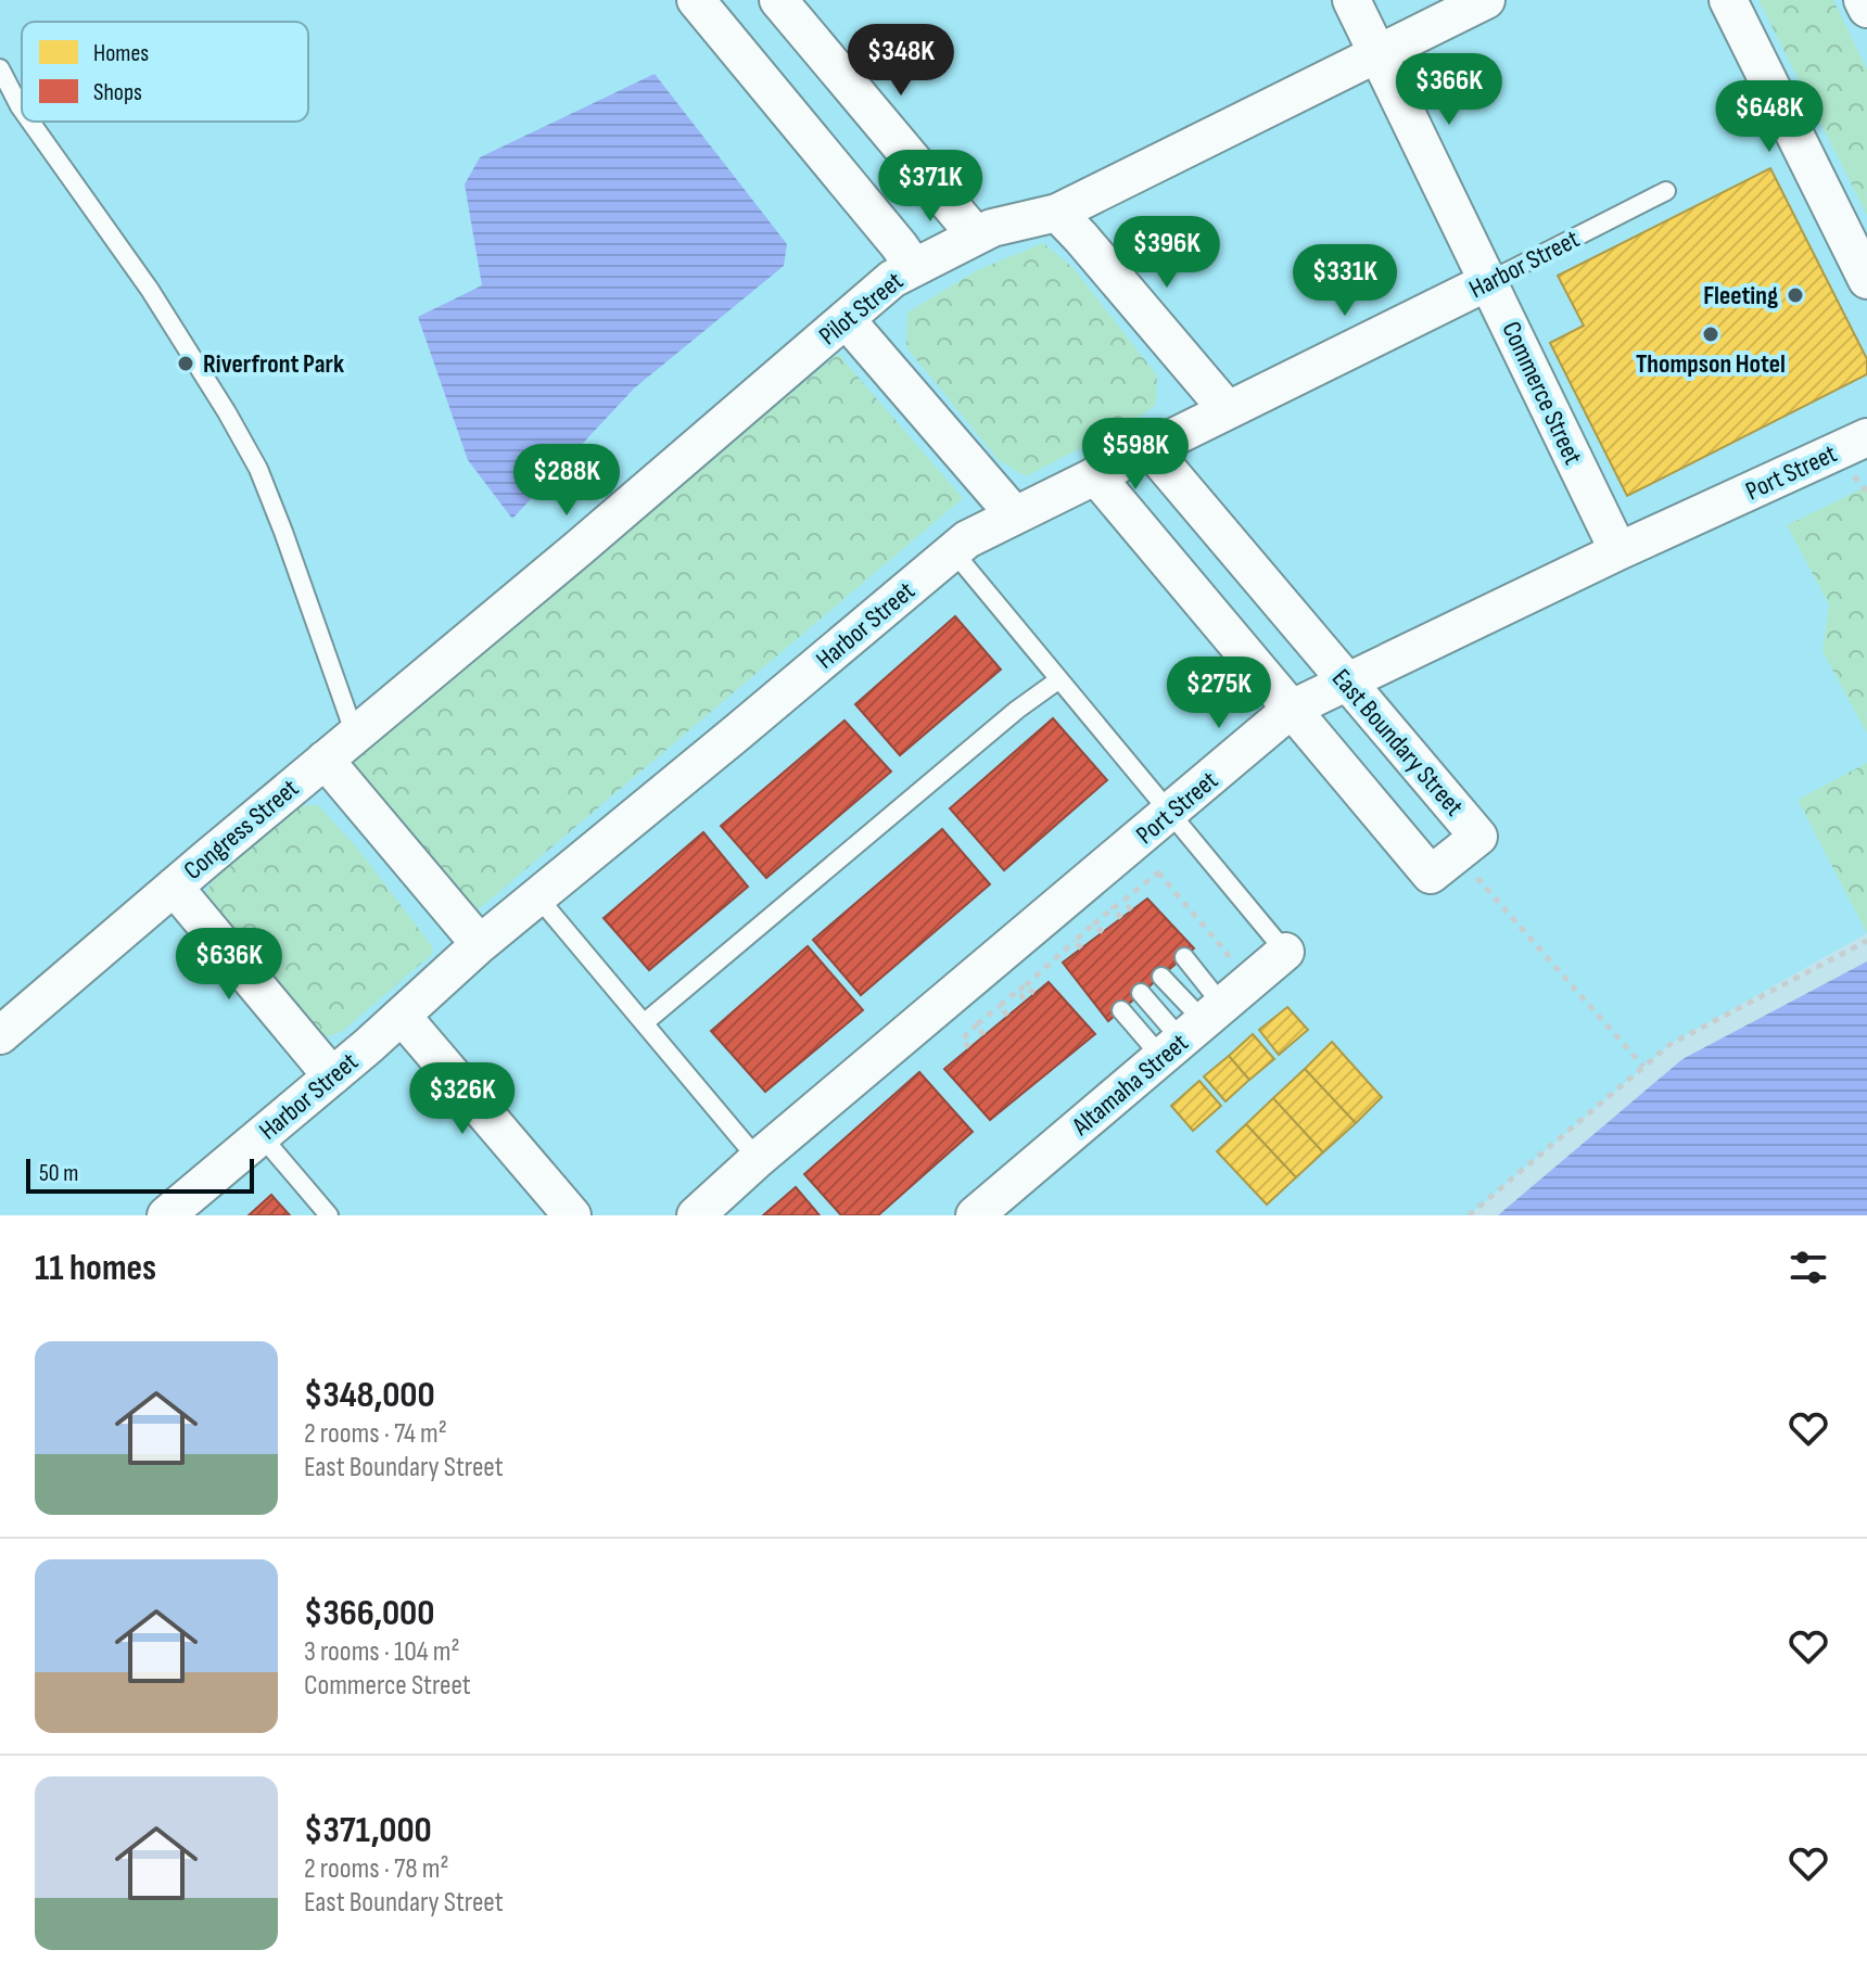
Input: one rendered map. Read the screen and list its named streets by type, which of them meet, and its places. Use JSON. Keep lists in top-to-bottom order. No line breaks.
{"streets":{"street":["Harbor Street","Pilot Street","Commerce Street","Port Street","East Boundary Street","Congress Street","Altamaha Street"]},"crossings":[["Harbor Street","Commerce Street"],["Harbor Street","East Boundary Street"],["Pilot Street","Commerce Street"],["Pilot Street","Congress Street"],["Commerce Street","Port Street"],["Port Street","East Boundary Street"]],"places":["Fleeting","Thompson Hotel","Riverfront Park"],"legend":["Homes","Shops"],"scale_bar":"50 m","page":{"price":["$348K","$366K","$648K","$371K","$396K","$331K","$598K","$288K","$275K","$636K","$326K"],"scale":"50 m","heading":"11 homes","list":[{"name":"$348,000","note":"2 rooms · 74 m² · East Boundary Street"},{"name":"$366,000","note":"3 rooms · 104 m² · Commerce Street"},{"name":"$371,000","note":"2 rooms · 78 m² · East Boundary Street"}]}}
